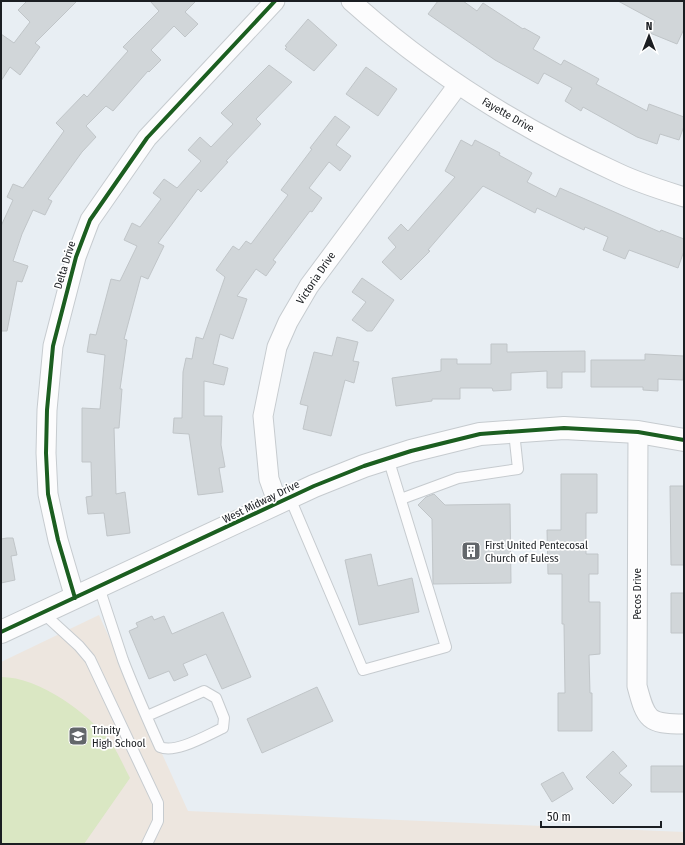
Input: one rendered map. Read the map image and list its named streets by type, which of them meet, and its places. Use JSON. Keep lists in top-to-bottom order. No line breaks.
{"streets":{"street":["Fayette Drive","Delta Drive","Victoria Drive","West Midway Drive","Pecos Drive"]},"crossings":[["Fayette Drive","Victoria Drive"],["Delta Drive","West Midway Drive"],["Victoria Drive","West Midway Drive"],["West Midway Drive","Pecos Drive"]],"places":{"building":["First United Pentecosal Church of Euless"],"school or university":["Trinity High School"]},"scale_bar":"50 m","north":"top"}
